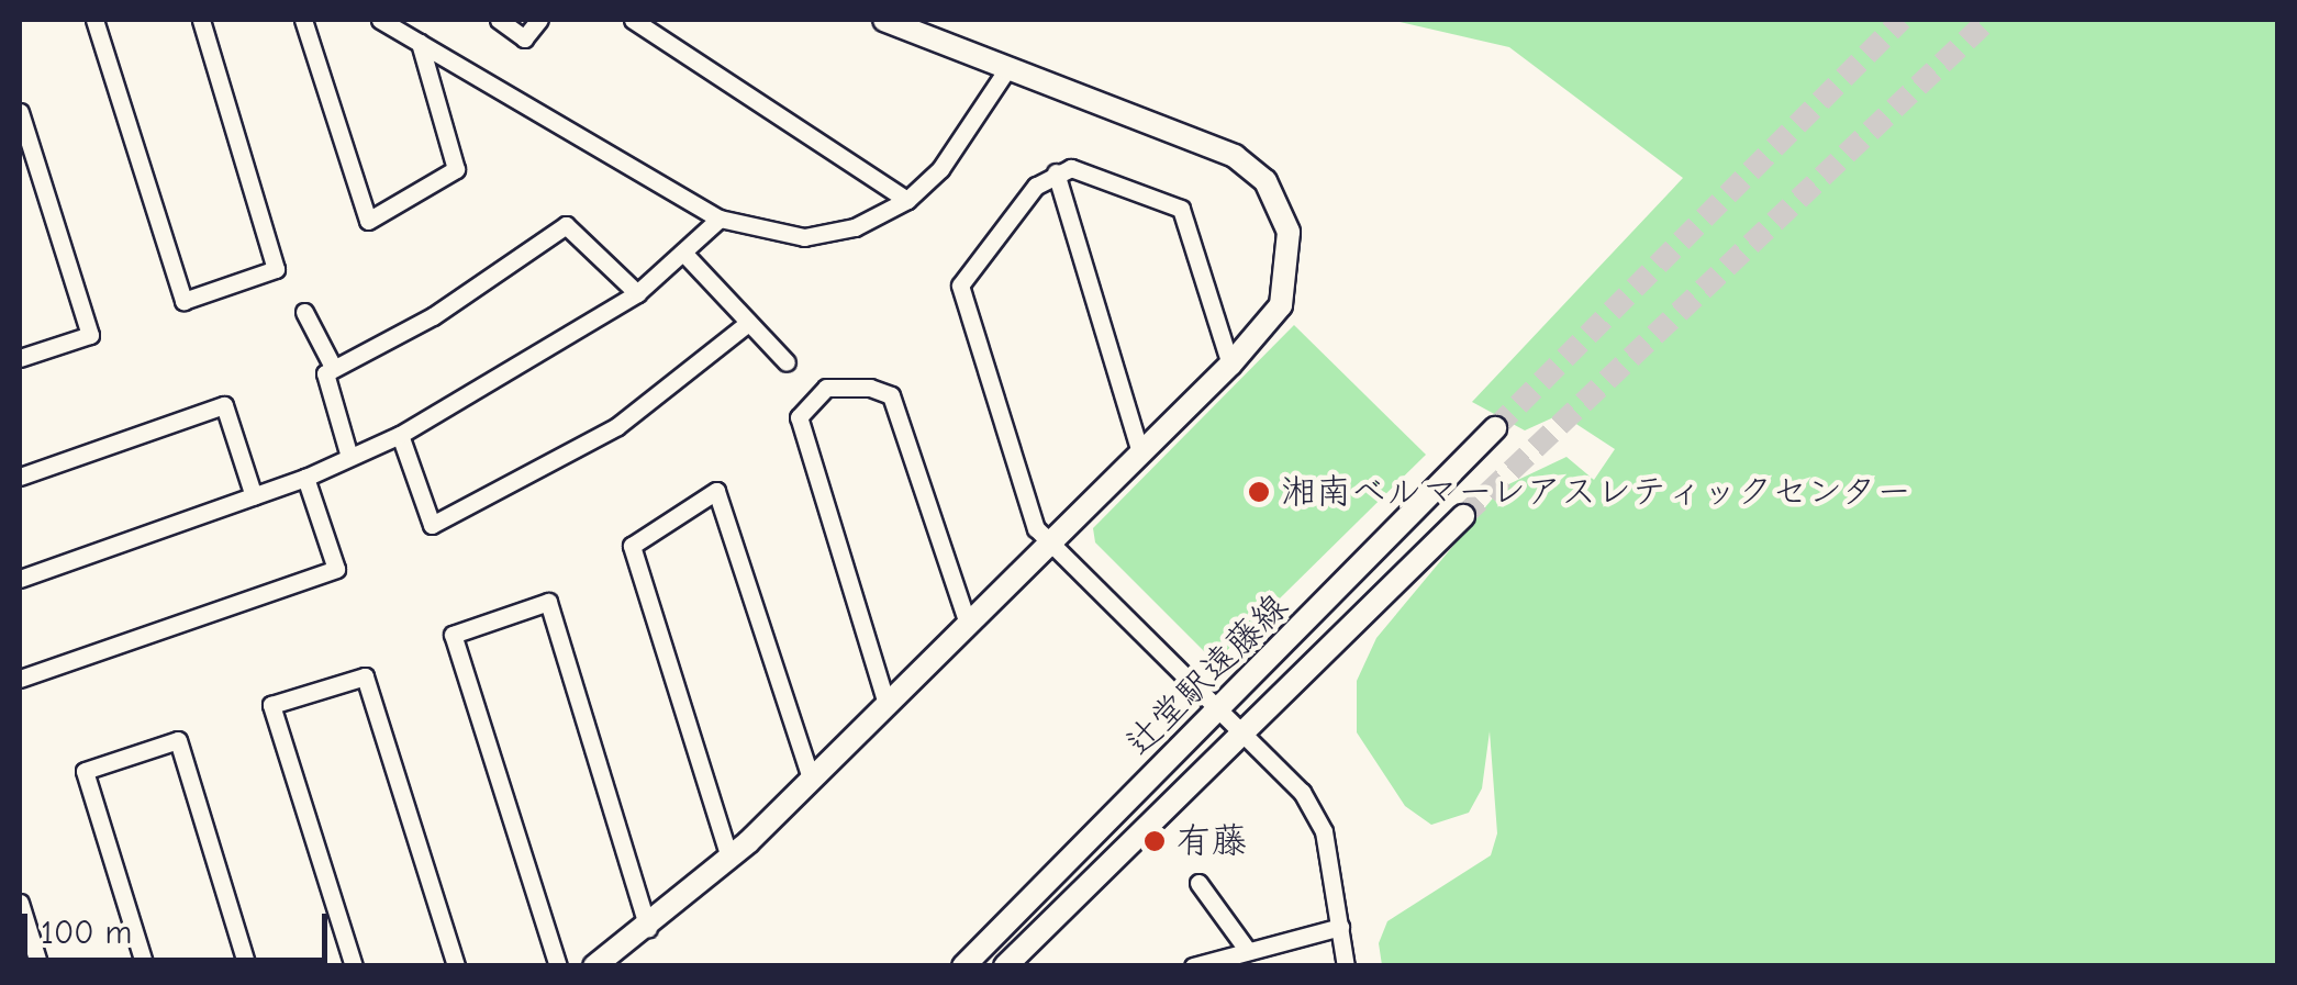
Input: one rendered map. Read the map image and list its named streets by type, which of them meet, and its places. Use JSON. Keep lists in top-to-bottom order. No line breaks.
{"streets":{"street":["辻堂駅遠藤線"]},"places":["湘南ベルマーレアスレティックセンター","有藤"],"scale_bar":"100 m"}
